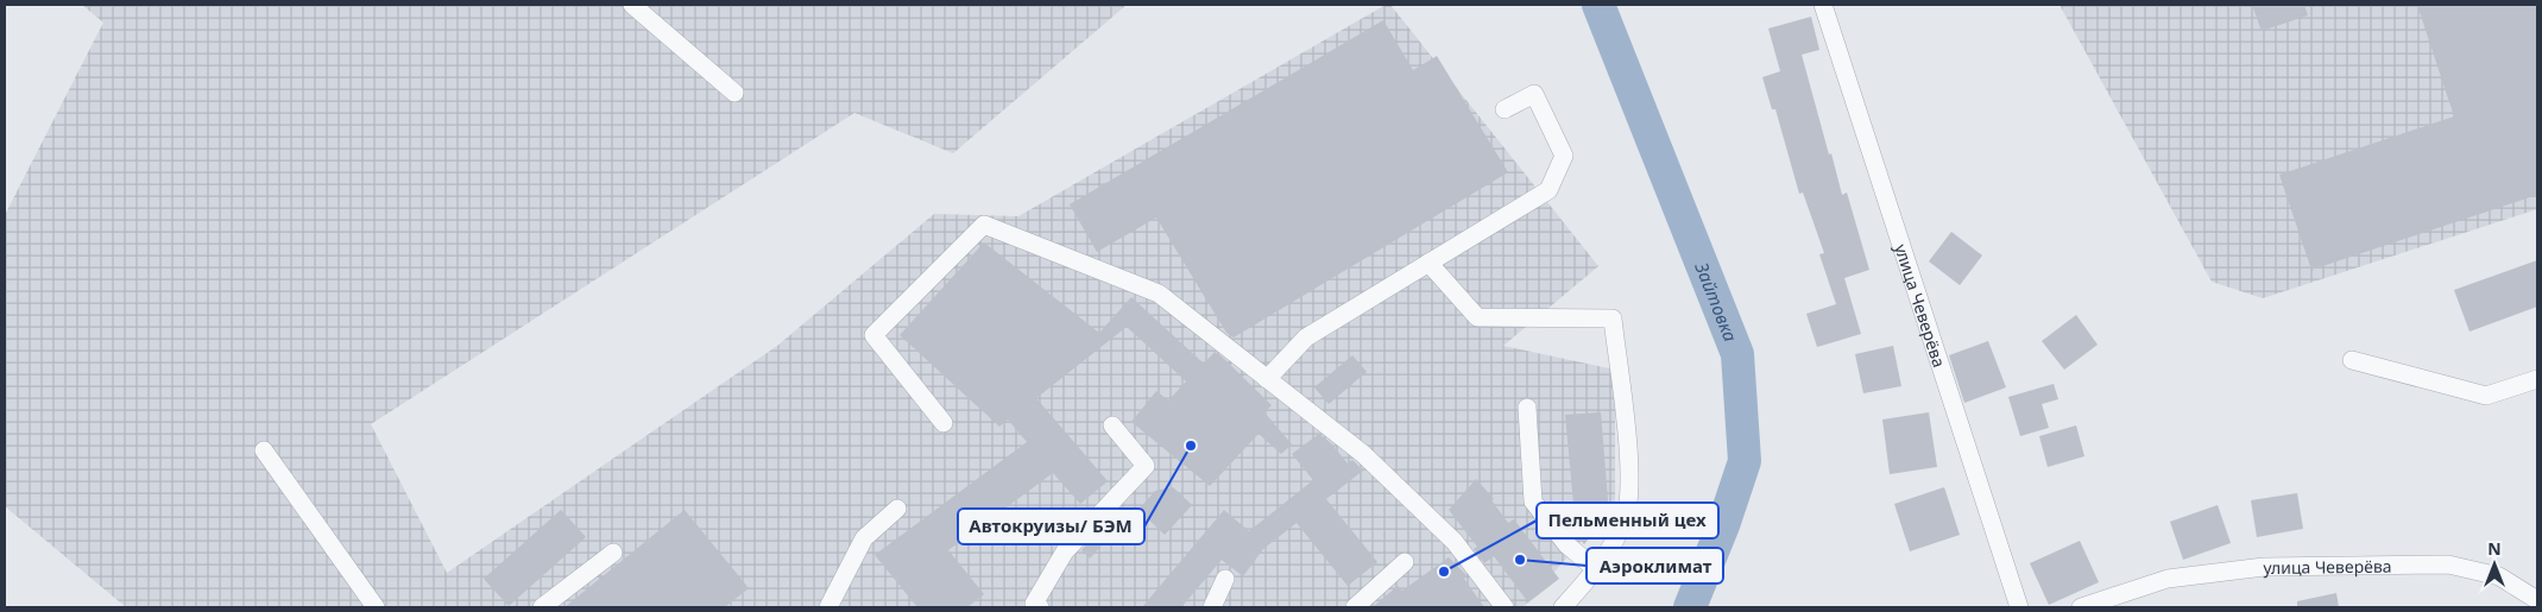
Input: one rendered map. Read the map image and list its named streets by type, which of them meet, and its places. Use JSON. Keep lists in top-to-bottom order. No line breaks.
{"streets":{"street":["улица Чеверёва"]},"water":["Зайтовка"],"places":["Автокруизы/ БЭМ","Аэроклимат","Пельменный цех"],"north":"top"}
